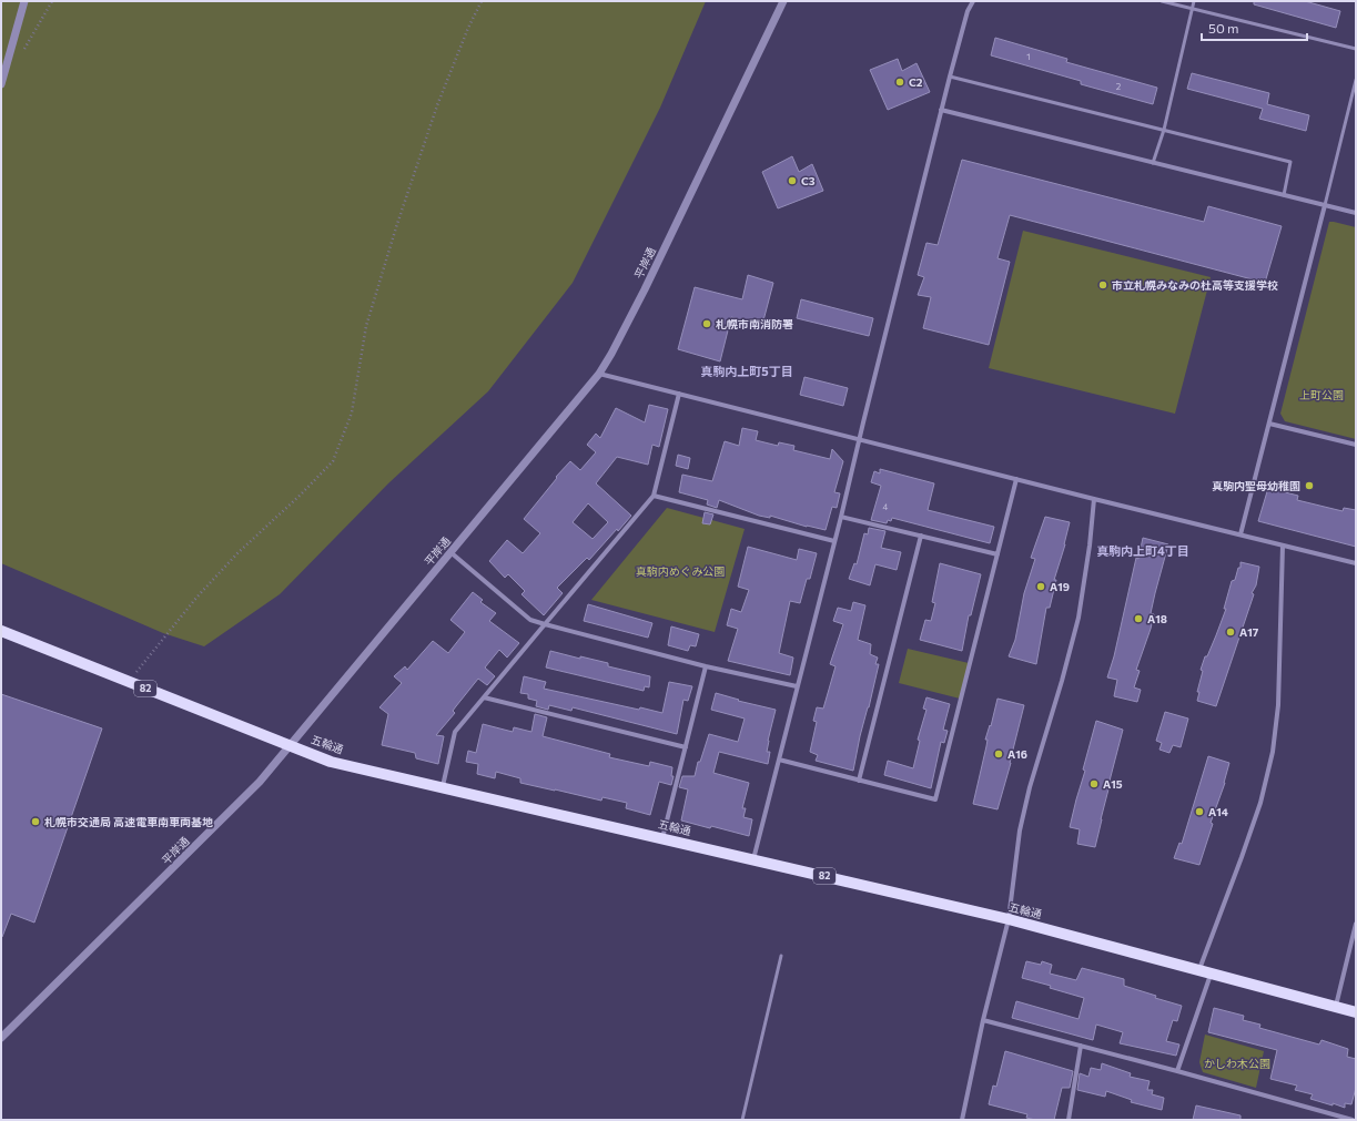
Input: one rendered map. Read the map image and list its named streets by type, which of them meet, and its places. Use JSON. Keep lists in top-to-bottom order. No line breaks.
{"streets":{"main road":["82","五輪通"],"street":["平岸通"]},"crossings":[["平岸通","五輪通"]],"districts":["真駒内上町5丁目","真駒内上町4丁目"],"parks":["上町公園","真駒内めぐみ公園","かしわ木公園"],"places":["C2","C3","市立札幌みなみの杜高等支援学校","札幌市南消防署","真駒内聖母幼稚園","A19","A18","A17","A16","A15","A14","札幌市交通局 高速電車南車両基地"],"house_numbers":["1","2","4"],"scale_bar":"50 m"}
